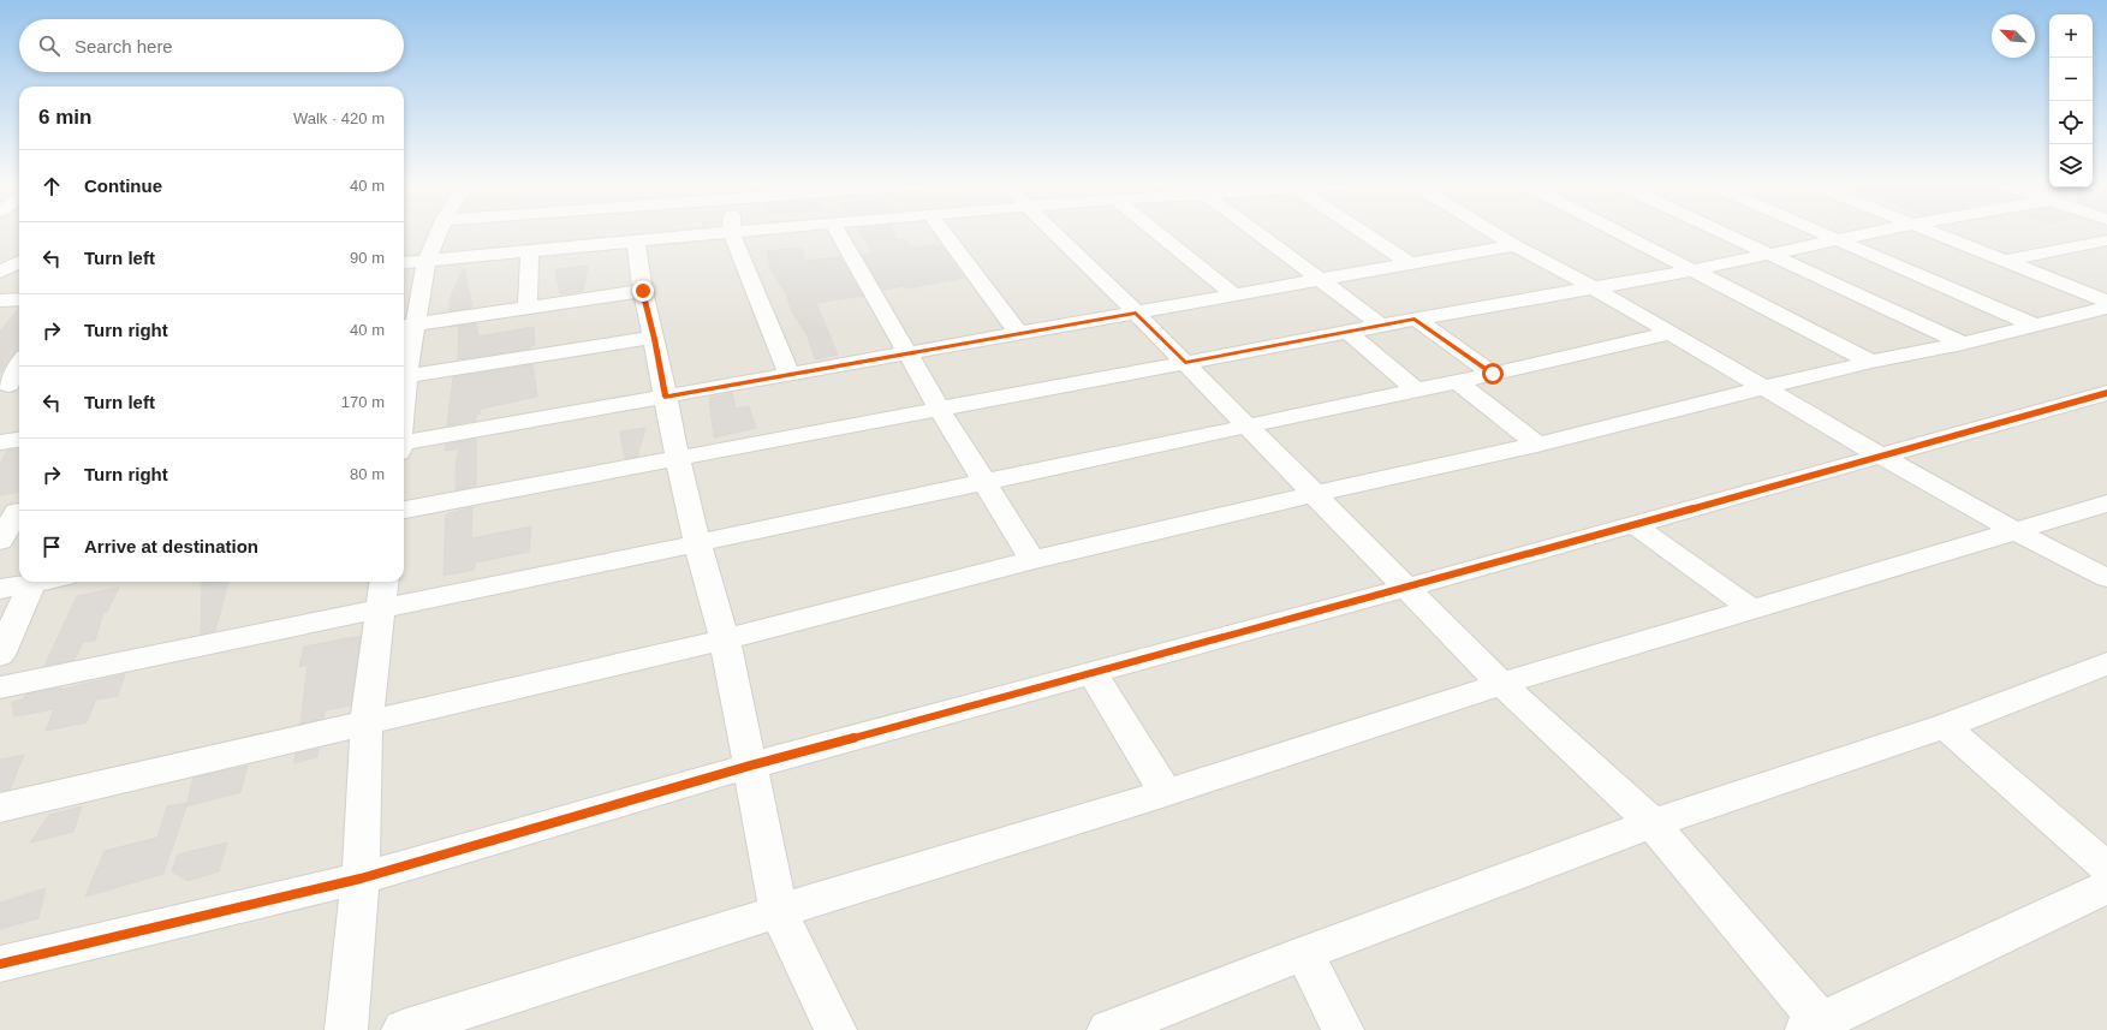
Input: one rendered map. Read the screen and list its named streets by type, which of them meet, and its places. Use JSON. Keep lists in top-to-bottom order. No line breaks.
{"north":"top left","page":{"map_buttons":["+","−"],"search":"Search here","heading":["6 min","Walk · 420 m"],"list":[["Continue","40 m"],["Turn left","90 m"],["Turn right","40 m"],["Turn left","170 m"],["Turn right","80 m"],"Arrive at destination"]}}
